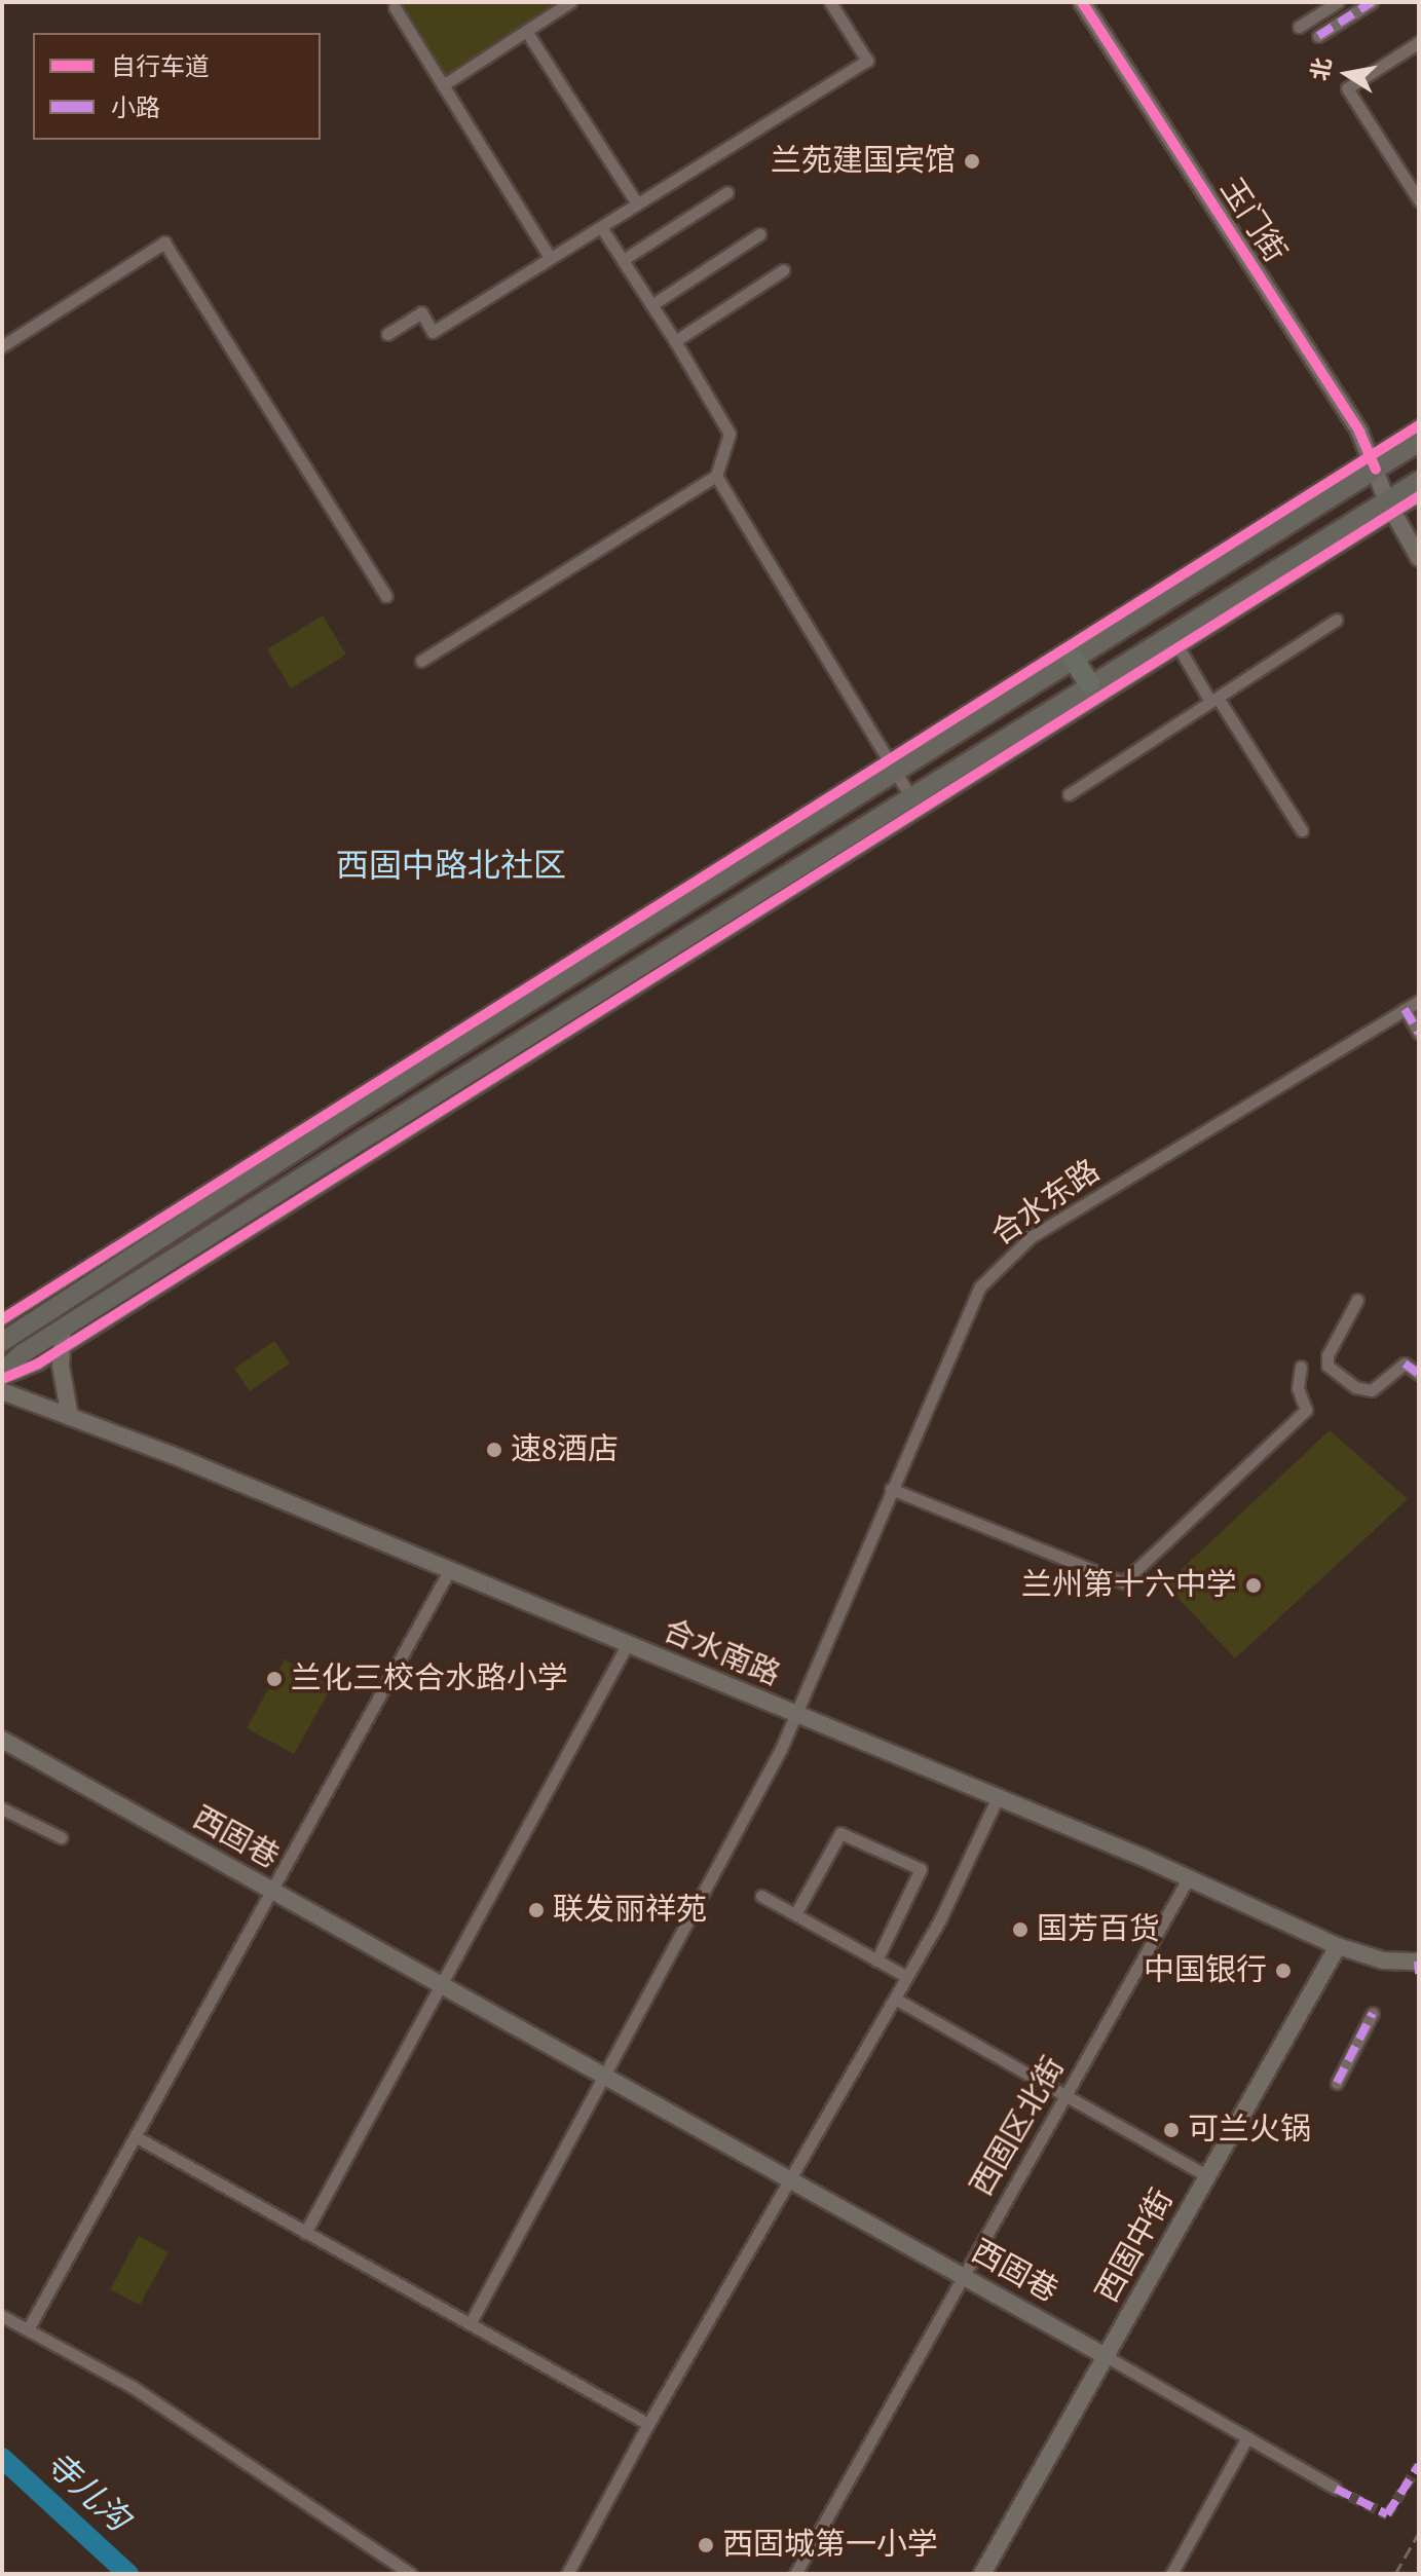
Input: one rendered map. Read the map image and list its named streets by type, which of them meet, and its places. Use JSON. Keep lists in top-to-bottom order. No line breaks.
{"streets":{"street":["玉门街","合水东路","合水南路","西固巷","西固区北街","西固中街"]},"crossings":[["合水东路","合水南路"],["合水东路","西固巷"],["合水南路","西固区北街"],["合水南路","西固中街"],["西固巷","西固区北街"],["西固巷","西固中街"]],"districts":["西固中路北社区"],"water":["寺儿沟"],"places":["兰苑建国宾馆","速8酒店","兰州第十六中学","兰化三校合水路小学","联发丽祥苑","国芳百货","中国银行","可兰火锅","西固城第一小学"],"legend":["自行车道","小路"],"north":"left"}
